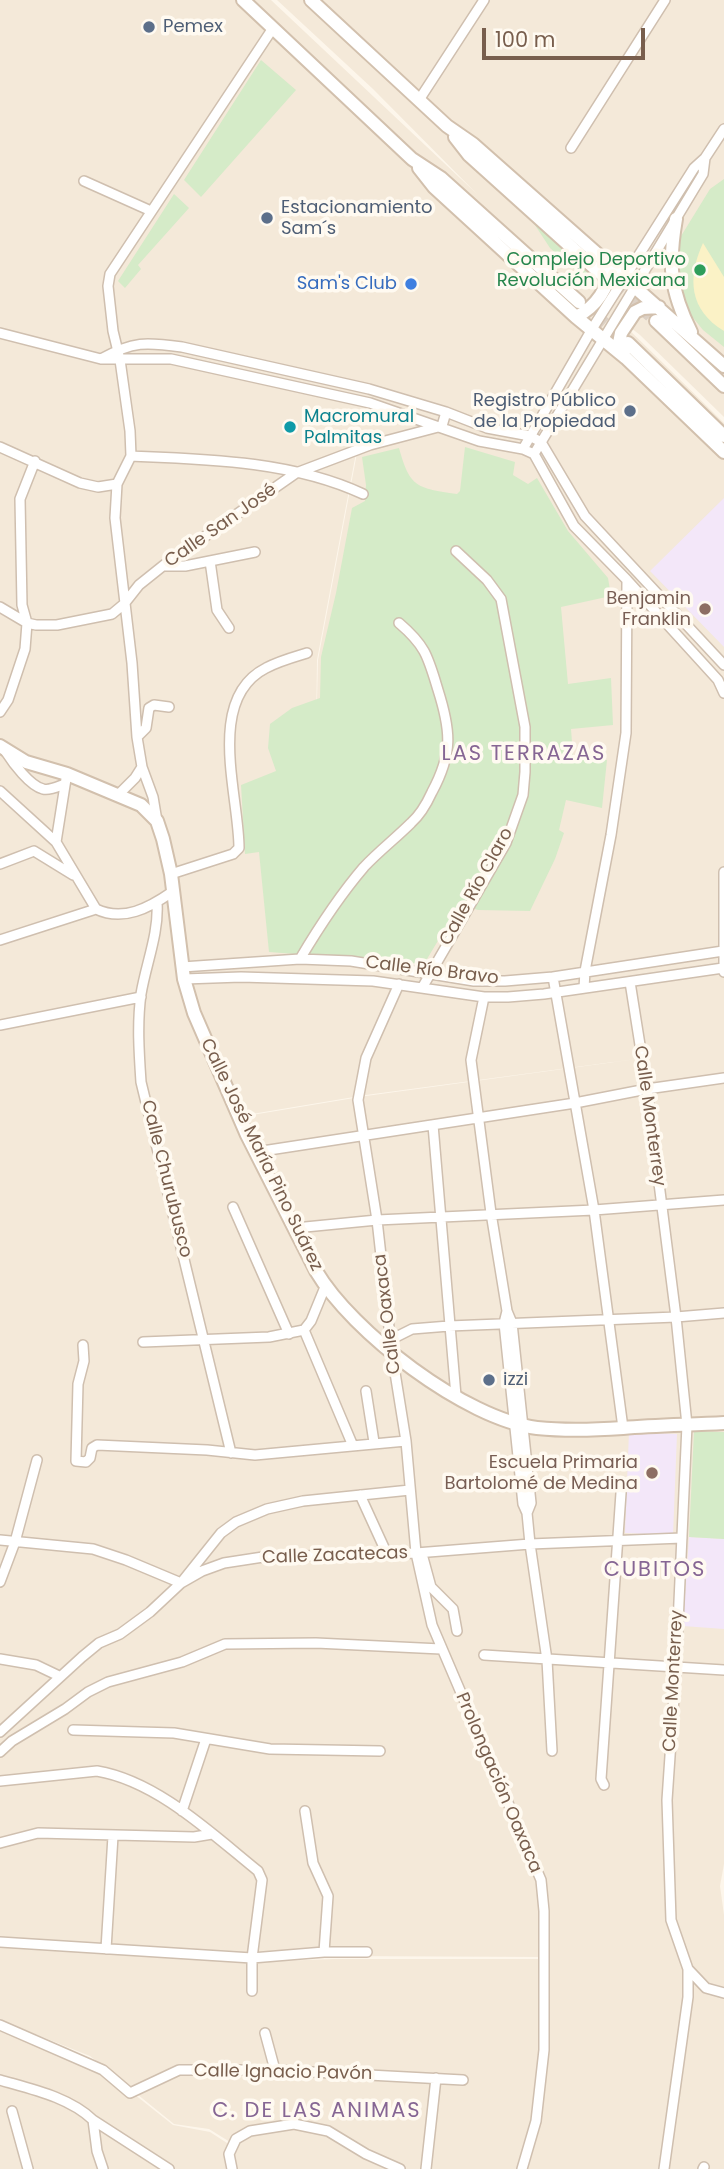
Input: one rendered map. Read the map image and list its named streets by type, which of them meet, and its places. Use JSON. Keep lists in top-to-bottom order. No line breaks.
{"streets":{"main road":["Calle José María Pino Suárez"],"street":["Calle San José","Calle Río Claro","Calle Río Bravo","Calle Monterrey","Calle Churubusco","Calle Oaxaca","Calle Zacatecas","Prolongación Oaxaca","Calle Ignacio Pavón"]},"crossings":[["Calle Río Claro","Calle Río Bravo"],["Calle Río Bravo","Calle Monterrey"],["Calle Río Bravo","Calle José María Pino Suárez"],["Calle Río Bravo","Calle Oaxaca"],["Calle Monterrey","Calle José María Pino Suárez"],["Calle Monterrey","Calle Zacatecas"],["Calle José María Pino Suárez","Calle Oaxaca"],["Calle Oaxaca","Calle Zacatecas"],["Calle Oaxaca","Prolongación Oaxaca"]],"districts":["LAS TERRAZAS","CUBITOS","C. DE LAS ANIMAS"],"places":["Pemex","Estacionamiento Sam´s","Complejo Deportivo Revolución Mexicana","Sam's Club","Registro Público de la Propiedad","Macromural Palmitas","Benjamin Franklin","izzi","Escuela Primaria Bartolomé de Medina"],"scale_bar":"100 m"}
